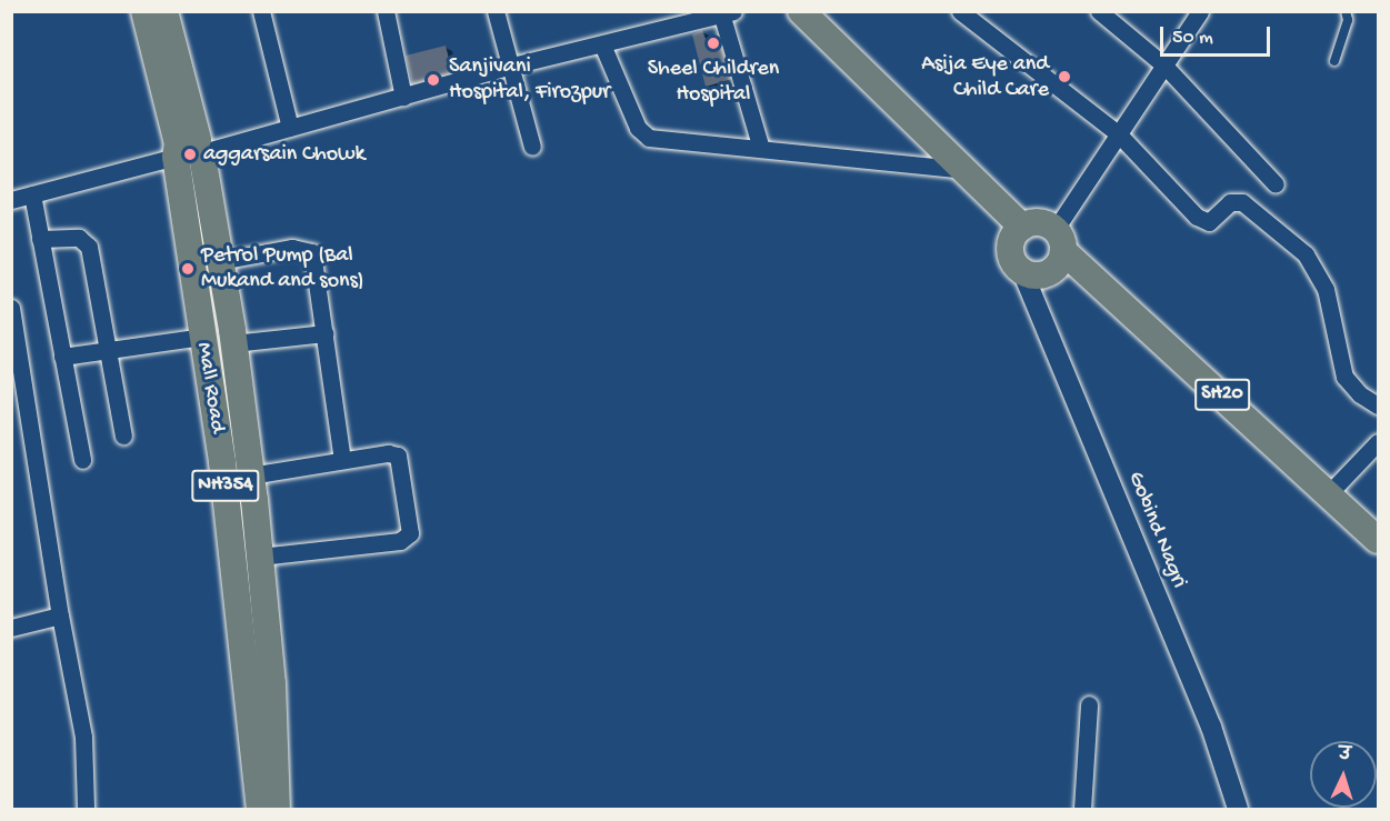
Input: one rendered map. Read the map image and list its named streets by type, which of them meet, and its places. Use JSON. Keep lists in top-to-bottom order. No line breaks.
{"streets":{"main road":["Mall Road","SH20","NH354"],"street":["Gobind Nagri"]},"crossings":[["Mall Road","NH354"],["SH20","Gobind Nagri"]],"places":["Sheel Children Hospital","Asija Eye and Child Care","Sanjivani Hospital, Firozpur","aggarsain Chowk","Petrol Pump (Bal Mukand and sons)"],"scale_bar":"50 m","north":"top"}
